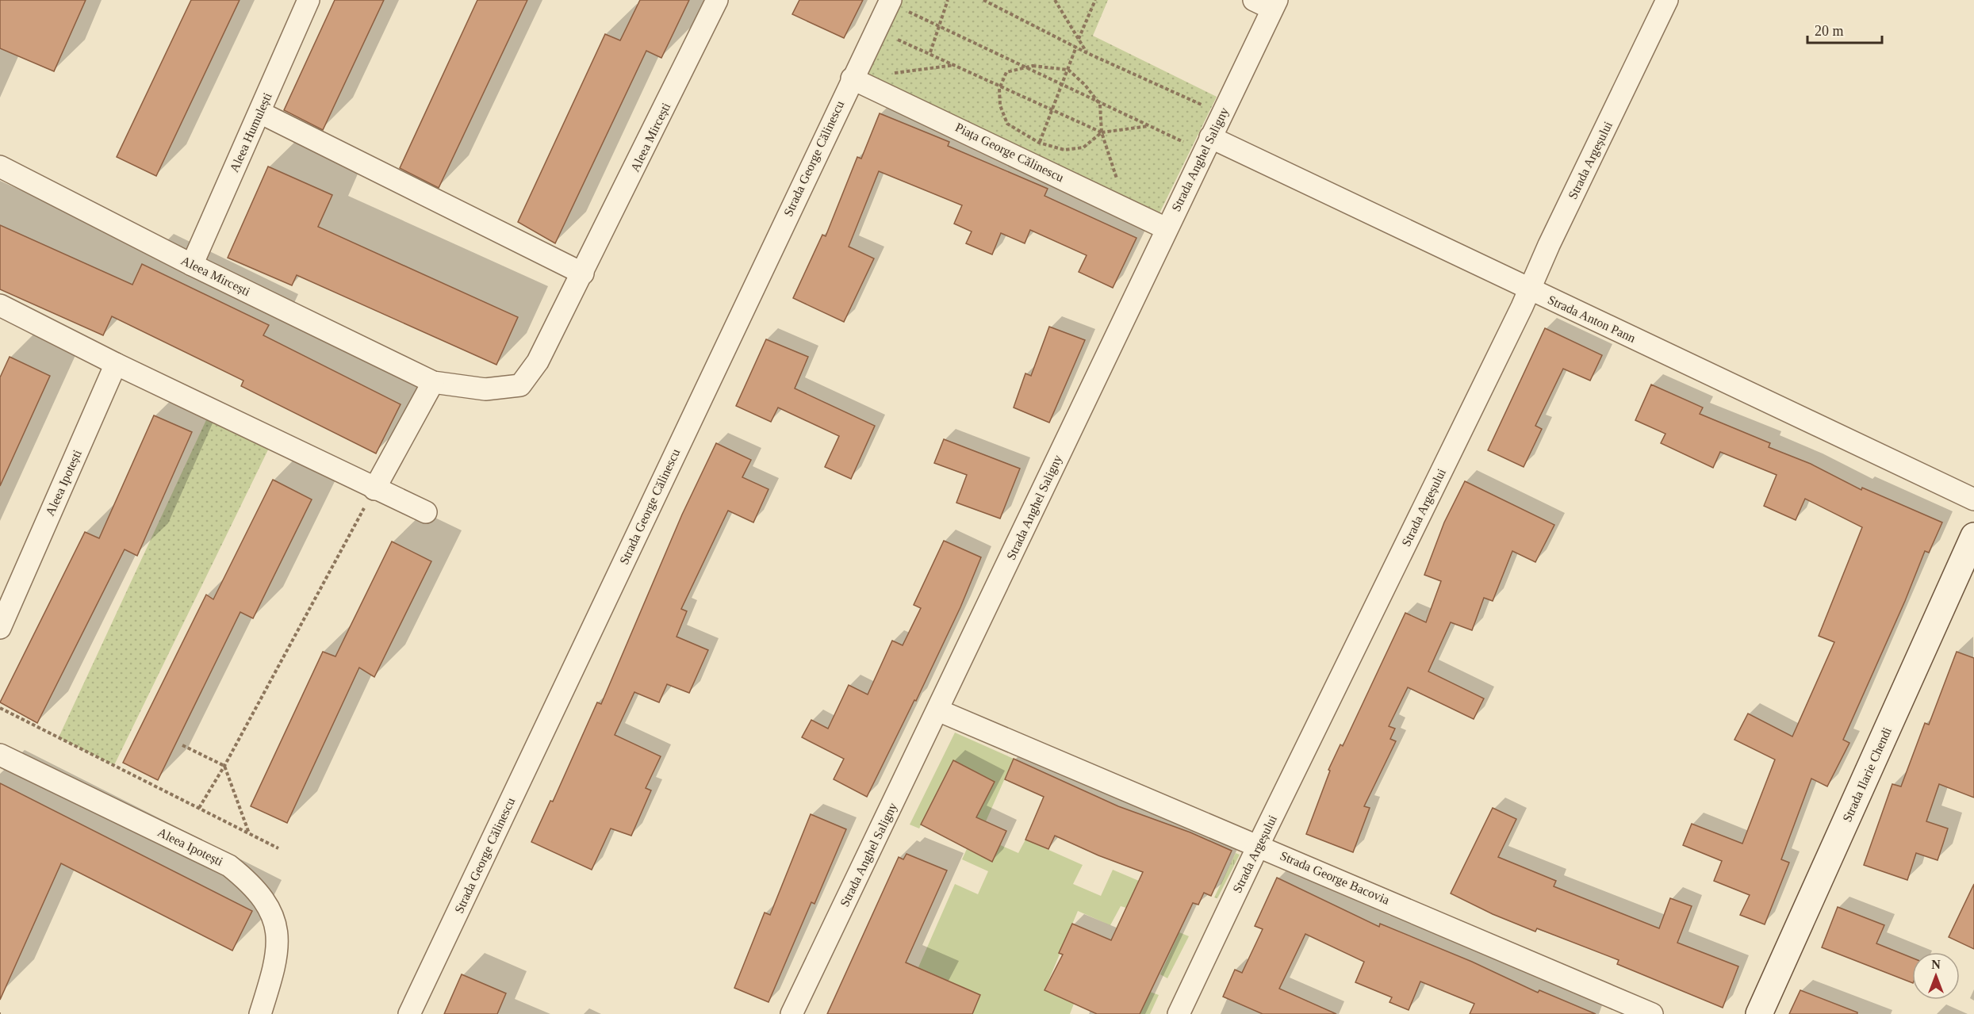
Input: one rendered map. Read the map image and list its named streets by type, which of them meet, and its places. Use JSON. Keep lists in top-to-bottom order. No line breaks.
{"streets":{"street":["Aleea Humulești","Aleea Mircești","Piața George Călinescu","Strada George Călinescu","Strada Anghel Saligny","Strada Argeșului","Strada Anton Pann","Aleea Ipotești","Strada Ilarie Chendi","Strada George Bacovia"]},"crossings":[["Aleea Humulești","Aleea Mircești"],["Piața George Călinescu","Strada George Călinescu"],["Piața George Călinescu","Strada Anghel Saligny"],["Strada Anghel Saligny","Strada Anton Pann"],["Strada Anghel Saligny","Strada George Bacovia"],["Strada Argeșului","Strada Anton Pann"],["Strada Argeșului","Strada George Bacovia"]],"scale_bar":"20 m","north":"top"}
